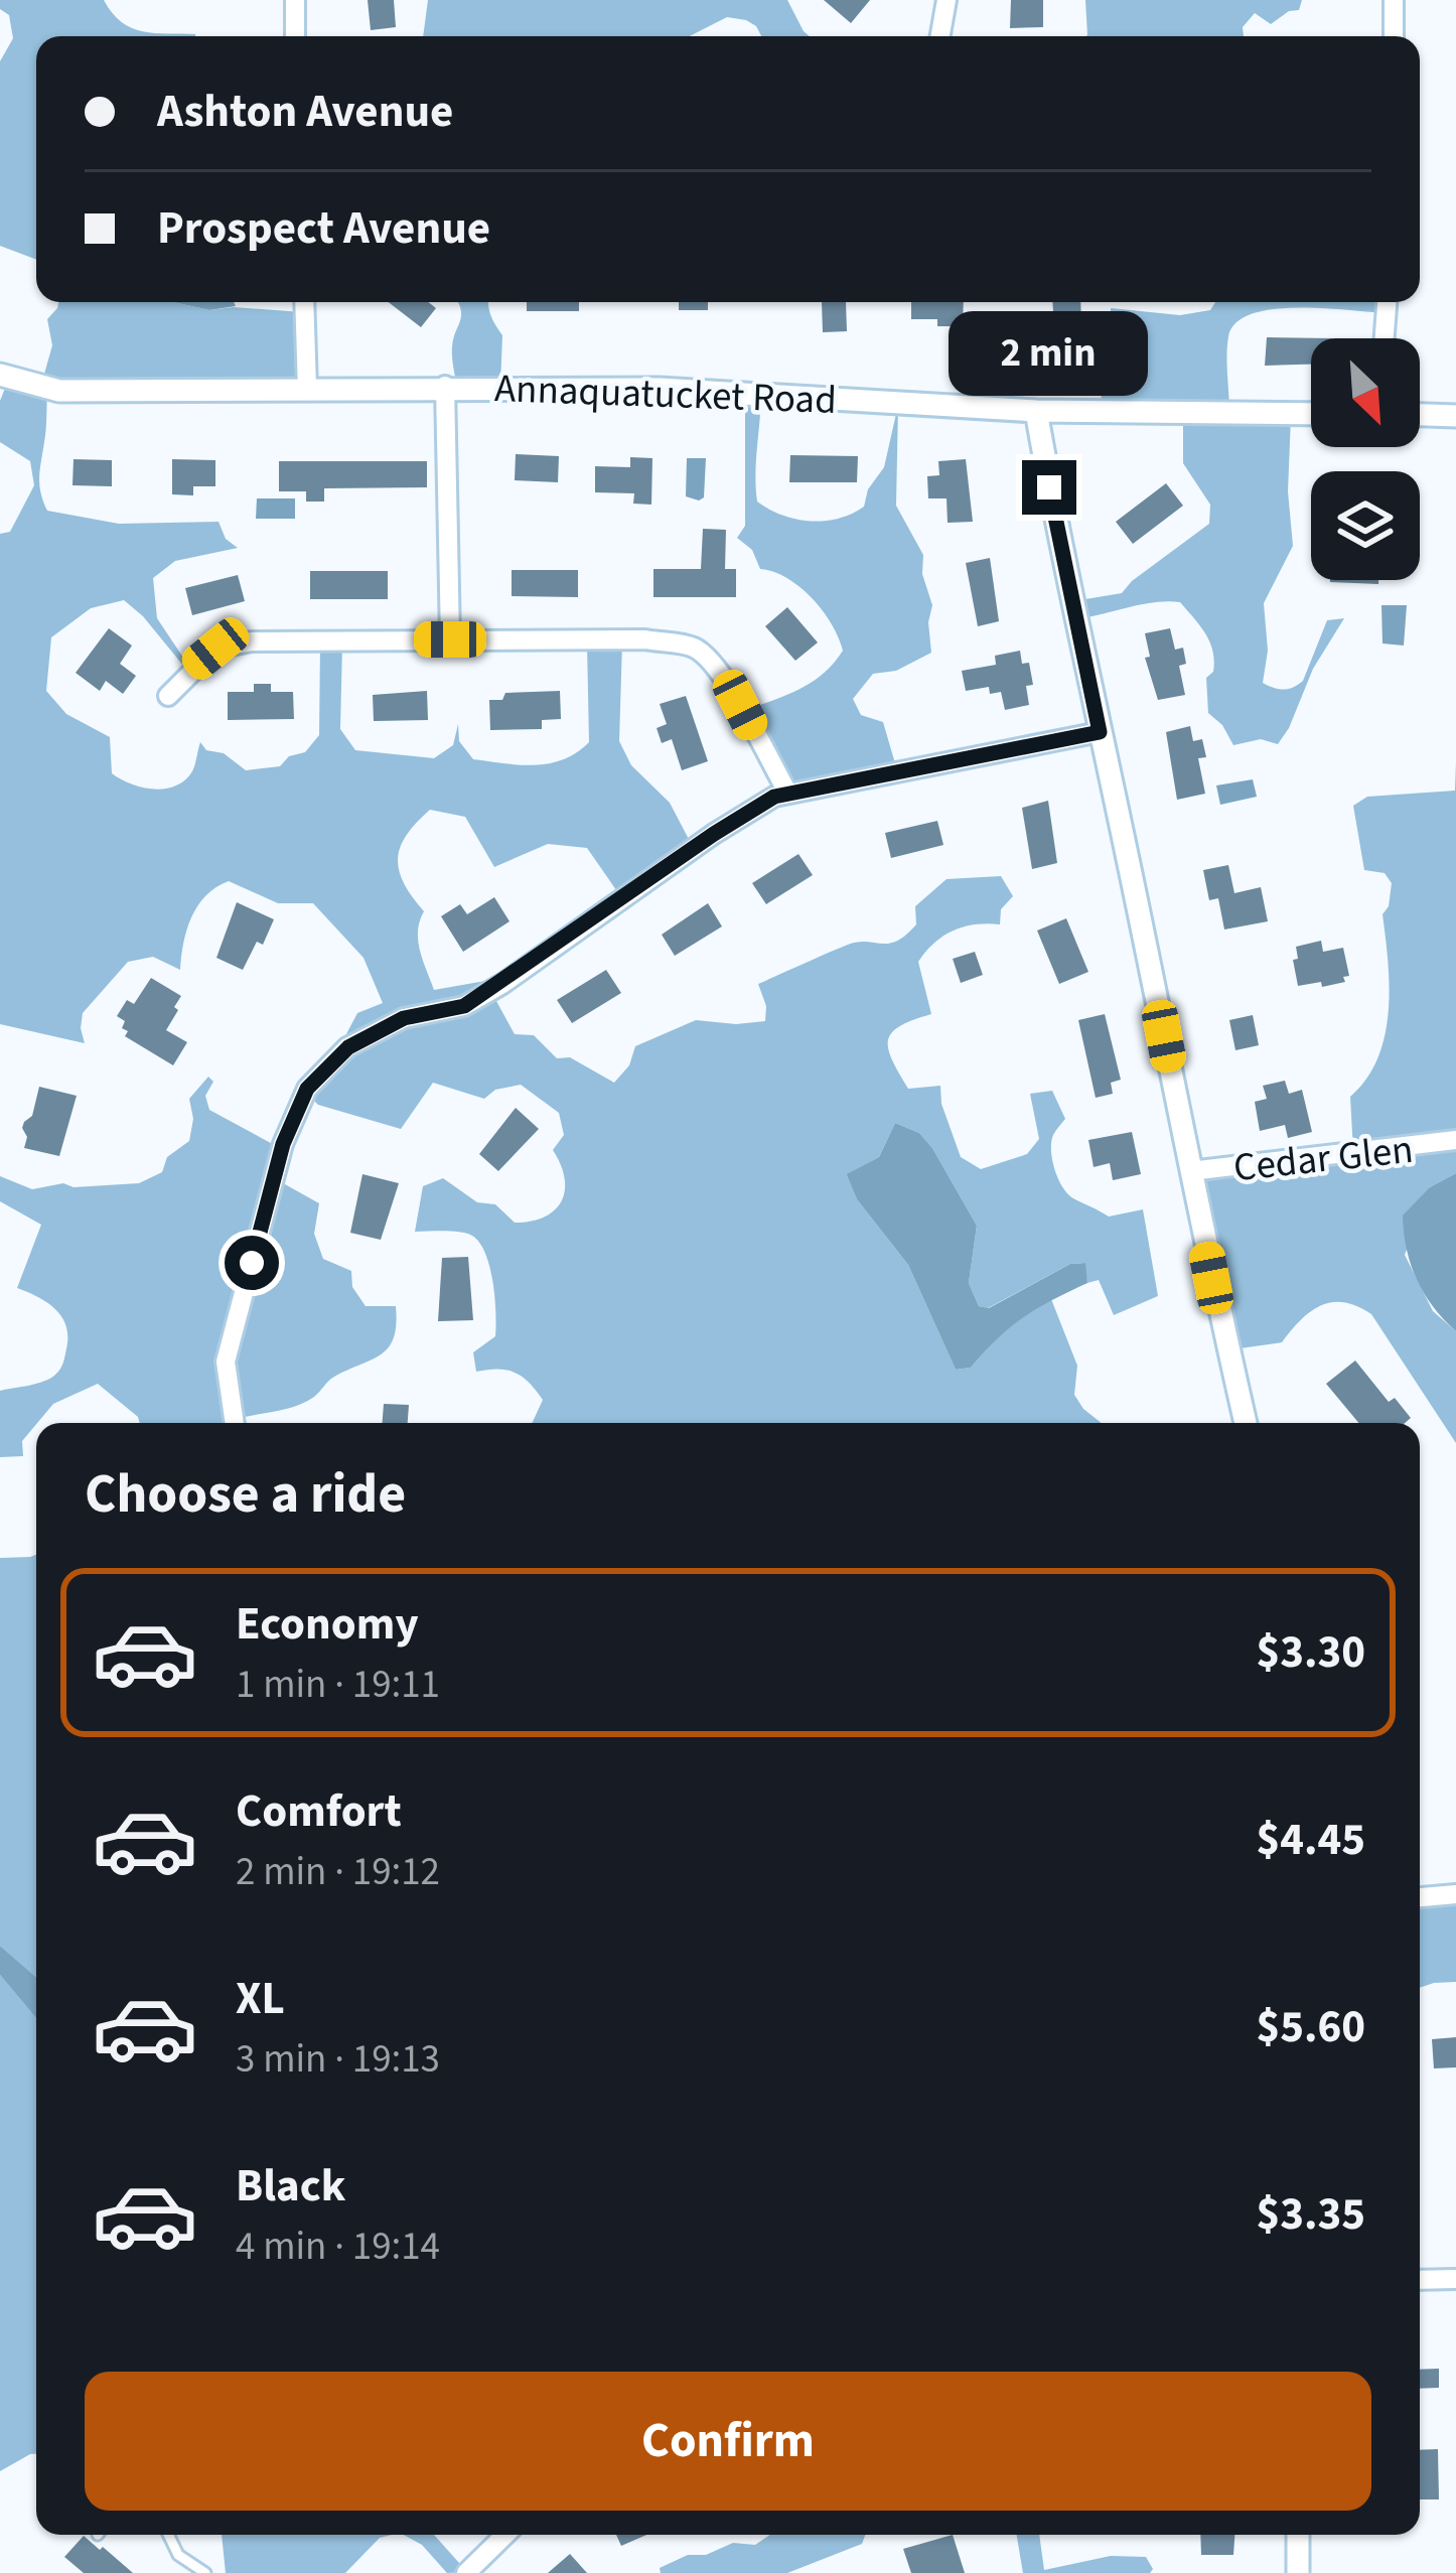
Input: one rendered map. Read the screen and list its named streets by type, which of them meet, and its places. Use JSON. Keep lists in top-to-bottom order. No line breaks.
{"streets":{"street":["Annaquatucket Road","Cedar Glen"]},"north":"bottom right","page":{"banner":["Ashton Avenue","Prospect Avenue"],"bubble":"2 min","heading":"Choose a ride","list":[{"name":"Economy","note":"1 min · 19:11","value":"$3.30"},{"name":"Comfort","note":"2 min · 19:12","value":"$4.45"},{"name":"XL","note":"3 min · 19:13","value":"$5.60"},{"name":"Black","note":"4 min · 19:14","value":"$3.35"}],"buttons":"Confirm"}}
